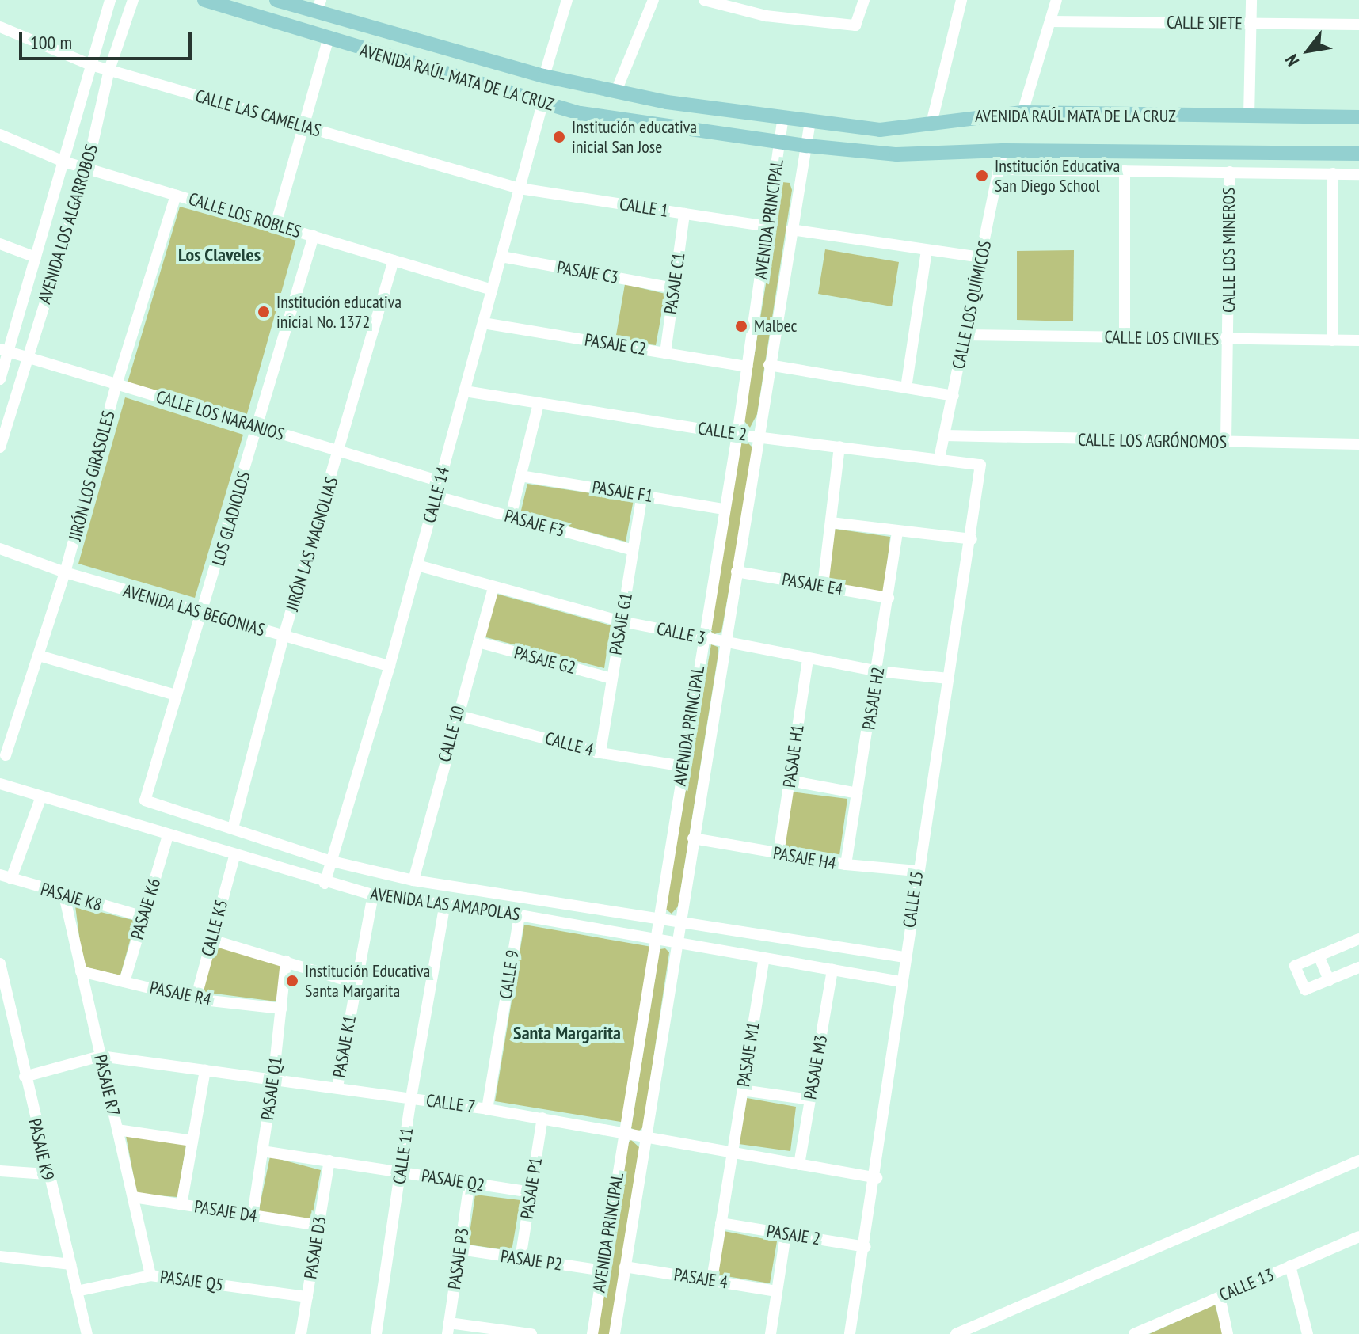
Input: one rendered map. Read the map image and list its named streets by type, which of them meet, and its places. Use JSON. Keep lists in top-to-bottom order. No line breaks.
{"streets":{"main road":["AVENIDA RAÚL MATA DE LA CRUZ"],"street":["CALLE SIETE","CALLE LAS CAMELIAS","CALLE 1","CALLE LOS ROBLES","AVENIDA PRINCIPAL","AVENIDA LOS ALGARROBOS","CALLE LOS MINEROS","PASAJE C3","PASAJE C1","CALLE LOS QUÍMICOS","CALLE LOS CIVILES","PASAJE C2","CALLE LOS NARANJOS","CALLE 2","CALLE LOS AGRÓNOMOS","JIRÓN LOS GIRASOLES","PASAJE F1","CALLE 14","LOS GLADIOLOS","PASAJE F3","JIRÓN LAS MAGNOLIAS","PASAJE E4","AVENIDA LAS BEGONIAS","PASAJE G1","CALLE 3","PASAJE G2","PASAJE H2","CALLE 10","CALLE 4","PASAJE H1","PASAJE H4","PASAJE K8","CALLE 15","AVENIDA LAS AMAPOLAS","PASAJE K6","CALLE K5","CALLE 9","PASAJE R4","PASAJE K1","PASAJE M1","PASAJE M3","PASAJE R7","PASAJE Q1","CALLE 7","PASAJE K9","CALLE 11","PASAJE Q2","PASAJE P1","PASAJE D4","PASAJE 2","PASAJE D3","PASAJE P3","PASAJE P2","PASAJE 4","PASAJE Q5","CALLE 13"]},"crossings":[["AVENIDA RAÚL MATA DE LA CRUZ","AVENIDA PRINCIPAL"],["AVENIDA RAÚL MATA DE LA CRUZ","CALLE LOS QUÍMICOS"],["AVENIDA RAÚL MATA DE LA CRUZ","CALLE 14"],["CALLE LAS CAMELIAS","CALLE 1"],["CALLE LAS CAMELIAS","AVENIDA LOS ALGARROBOS"],["CALLE LAS CAMELIAS","CALLE 14"],["CALLE 1","AVENIDA PRINCIPAL"],["CALLE 1","PASAJE C1"],["CALLE 1","CALLE 14"],["CALLE LOS ROBLES","AVENIDA LOS ALGARROBOS"],["CALLE LOS ROBLES","JIRÓN LOS GIRASOLES"],["CALLE LOS ROBLES","CALLE 14"],["CALLE LOS ROBLES","LOS GLADIOLOS"],["CALLE LOS ROBLES","JIRÓN LAS MAGNOLIAS"],["AVENIDA PRINCIPAL","PASAJE C2"],["AVENIDA PRINCIPAL","CALLE 2"],["AVENIDA PRINCIPAL","PASAJE F1"],["AVENIDA PRINCIPAL","PASAJE E4"],["AVENIDA PRINCIPAL","CALLE 3"],["AVENIDA PRINCIPAL","CALLE 4"],["AVENIDA PRINCIPAL","PASAJE H4"],["AVENIDA PRINCIPAL","AVENIDA LAS AMAPOLAS"],["AVENIDA PRINCIPAL","CALLE 7"],["AVENIDA PRINCIPAL","PASAJE P2"],["AVENIDA PRINCIPAL","PASAJE 4"],["AVENIDA LOS ALGARROBOS","CALLE LOS NARANJOS"],["CALLE LOS MINEROS","CALLE LOS CIVILES"],["CALLE LOS MINEROS","CALLE LOS AGRÓNOMOS"],["PASAJE C3","PASAJE C1"],["PASAJE C3","CALLE 14"],["PASAJE C1","PASAJE C2"],["CALLE LOS QUÍMICOS","CALLE LOS CIVILES"],["CALLE LOS QUÍMICOS","CALLE 2"],["CALLE LOS QUÍMICOS","CALLE LOS AGRÓNOMOS"],["PASAJE C2","CALLE 14"],["CALLE LOS NARANJOS","JIRÓN LOS GIRASOLES"],["CALLE LOS NARANJOS","CALLE 14"],["CALLE LOS NARANJOS","LOS GLADIOLOS"],["CALLE LOS NARANJOS","JIRÓN LAS MAGNOLIAS"],["CALLE 2","CALLE 14"],["CALLE 2","CALLE 15"],["JIRÓN LOS GIRASOLES","AVENIDA LAS BEGONIAS"],["PASAJE F1","PASAJE G1"],["CALLE 14","PASAJE F3"],["CALLE 14","AVENIDA LAS BEGONIAS"],["CALLE 14","CALLE 3"],["CALLE 14","AVENIDA LAS AMAPOLAS"],["LOS GLADIOLOS","AVENIDA LAS BEGONIAS"],["LOS GLADIOLOS","AVENIDA LAS AMAPOLAS"],["PASAJE F3","PASAJE G1"],["JIRÓN LAS MAGNOLIAS","AVENIDA LAS BEGONIAS"],["JIRÓN LAS MAGNOLIAS","AVENIDA LAS AMAPOLAS"],["PASAJE E4","PASAJE H2"],["PASAJE G1","CALLE 3"],["PASAJE G1","PASAJE G2"],["PASAJE G1","CALLE 4"],["CALLE 3","PASAJE H2"],["CALLE 3","CALLE 10"],["CALLE 3","PASAJE H1"],["CALLE 3","CALLE 15"],["PASAJE G2","CALLE 10"],["PASAJE H2","PASAJE H4"],["CALLE 10","CALLE 4"],["CALLE 10","AVENIDA LAS AMAPOLAS"],["PASAJE H1","PASAJE H4"],["PASAJE H4","CALLE 15"],["PASAJE K8","PASAJE K6"],["PASAJE K8","PASAJE R7"],["CALLE 15","AVENIDA LAS AMAPOLAS"],["CALLE 15","CALLE 7"],["CALLE 15","PASAJE 2"],["AVENIDA LAS AMAPOLAS","PASAJE K6"],["AVENIDA LAS AMAPOLAS","CALLE K5"],["AVENIDA LAS AMAPOLAS","CALLE 9"],["AVENIDA LAS AMAPOLAS","PASAJE K1"],["AVENIDA LAS AMAPOLAS","PASAJE M1"],["AVENIDA LAS AMAPOLAS","PASAJE M3"],["AVENIDA LAS AMAPOLAS","CALLE 11"],["PASAJE K6","PASAJE R4"],["CALLE K5","PASAJE R4"],["CALLE 9","CALLE 7"],["PASAJE R4","PASAJE R7"],["PASAJE R4","PASAJE Q1"],["PASAJE K1","CALLE 7"],["PASAJE M1","CALLE 7"],["PASAJE M1","PASAJE 2"],["PASAJE M1","PASAJE 4"],["PASAJE M3","CALLE 7"],["PASAJE R7","CALLE 7"],["PASAJE R7","PASAJE D4"],["PASAJE R7","PASAJE Q5"],["PASAJE Q1","CALLE 7"],["PASAJE Q1","PASAJE Q2"],["PASAJE Q1","PASAJE D4"],["CALLE 7","PASAJE K9"],["CALLE 7","CALLE 11"],["CALLE 7","PASAJE P1"],["PASAJE K9","PASAJE Q5"],["CALLE 11","PASAJE Q2"],["PASAJE Q2","PASAJE P1"],["PASAJE Q2","PASAJE D3"],["PASAJE Q2","PASAJE P3"],["PASAJE P1","PASAJE P2"],["PASAJE D4","PASAJE D3"],["PASAJE D3","PASAJE Q5"],["PASAJE P3","PASAJE P2"]],"districts":["Los Claveles","Santa Margarita"],"places":["Institución educativa inicial San Jose","Institución Educativa San Diego School","Institución educativa inicial No. 1372","Malbec","Institución Educativa Santa Margarita"],"scale_bar":"100 m","north":"bottom left"}
